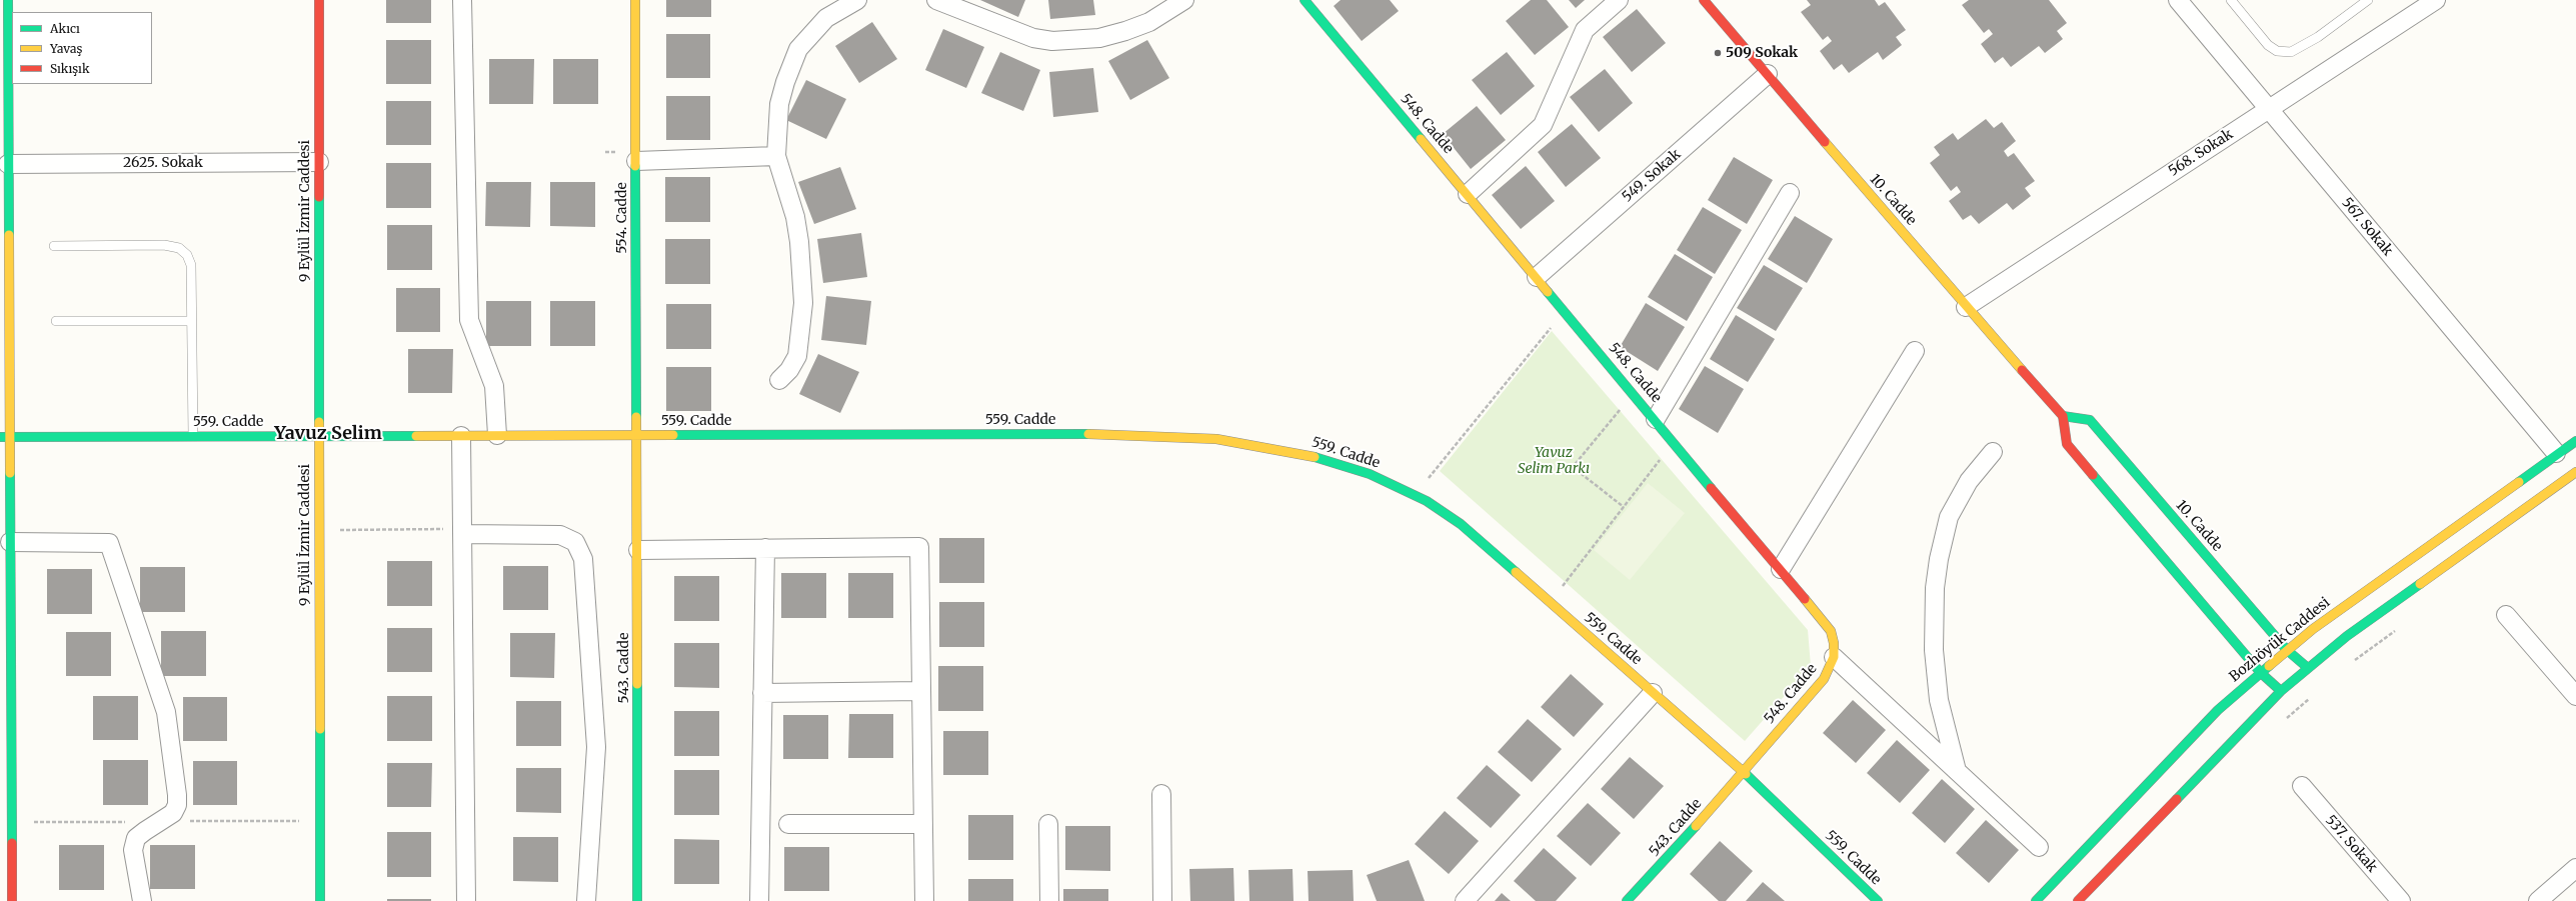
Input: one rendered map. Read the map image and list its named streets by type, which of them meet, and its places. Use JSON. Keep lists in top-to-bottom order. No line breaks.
{"streets":{"street":["548. Cadde","568. Sokak","2625. Sokak","549. Sokak","10. Cadde","9 Eylül İzmir Caddesi","554. Cadde","567. Sokak","559. Cadde","Bozhöyük Caddesi","543. Cadde","537. Sokak"]},"crossings":[["548. Cadde","549. Sokak"],["548. Cadde","559. Cadde"],["548. Cadde","543. Cadde"],["568. Sokak","10. Cadde"],["568. Sokak","567. Sokak"],["2625. Sokak","9 Eylül İzmir Caddesi"],["549. Sokak","10. Cadde"],["10. Cadde","Bozhöyük Caddesi"],["9 Eylül İzmir Caddesi","559. Cadde"],["554. Cadde","559. Cadde"],["554. Cadde","543. Cadde"],["567. Sokak","Bozhöyük Caddesi"],["559. Cadde","543. Cadde"]],"districts":["Yavuz Selim"],"parks":["Yavuz Selim Parkı"],"places":["509 Sokak"],"legend":["Akıcı","Yavaş","Sıkışık"]}
